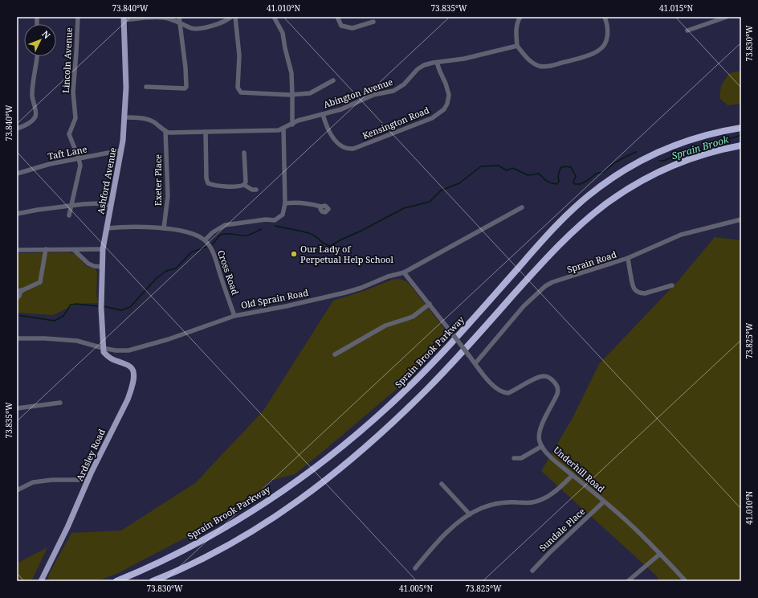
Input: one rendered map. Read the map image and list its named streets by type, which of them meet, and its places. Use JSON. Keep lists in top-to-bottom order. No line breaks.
{"streets":{"highway":["Sprain Brook Parkway"],"main road":["Ashford Avenue","Ardsley Road"],"street":["Lincoln Avenue","Abington Avenue","Kensington Road","Taft Lane","Exeter Place","Sprain Road","Cross Road","Old Sprain Road","Underhill Road","Sundale Place"]},"crossings":[["Lincoln Avenue","Taft Lane"],["Abington Avenue","Kensington Road"],["Taft Lane","Ashford Avenue"],["Ashford Avenue","Old Sprain Road"],["Ashford Avenue","Ardsley Road"],["Sprain Road","Underhill Road"],["Cross Road","Old Sprain Road"],["Old Sprain Road","Ardsley Road"],["Old Sprain Road","Underhill Road"],["Underhill Road","Sundale Place"]],"water":["Sprain Brook"],"places":["Our Lady of Perpetual Help School"],"north":"top right","coordinates":["73.840°W","41.010°N","73.835°W","41.015°N","73.830°W","73.825°W","41.005°N"]}
